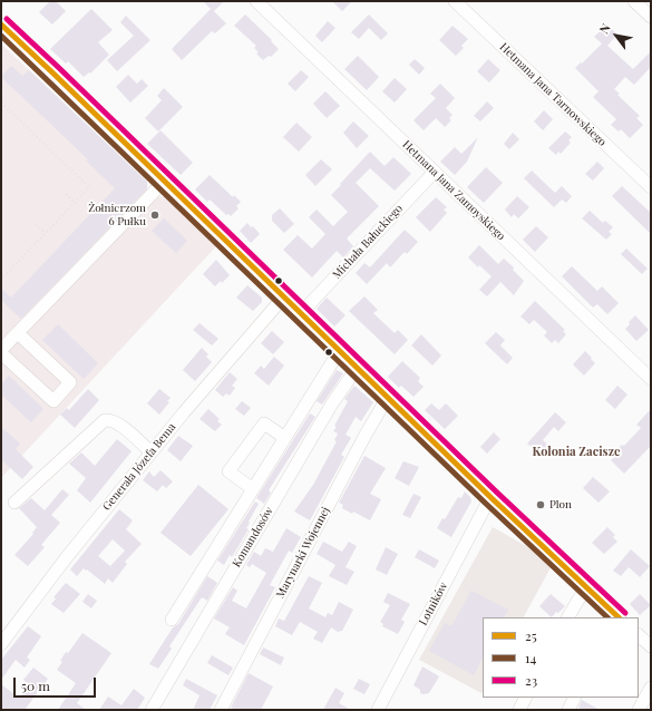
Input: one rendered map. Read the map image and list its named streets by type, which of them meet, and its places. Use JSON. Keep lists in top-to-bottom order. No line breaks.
{"streets":{"street":["Hetmana Jana Tarnowskiego","Hetmana Jana Zamoyskiego","Michała Bałuckiego","Generała Józefa Bema","Komandosów","Marynarki Wojennej","Lotników"]},"crossings":[["Hetmana Jana Zamoyskiego","Michała Bałuckiego"]],"districts":["Kolonia Zacisze"],"places":["Żołnierzom 6 Pułku","Plon"],"lines":["transit line 23","transit line 25","transit line 14"],"legend":["25","14","23"],"scale_bar":"50 m","north":"top left"}
